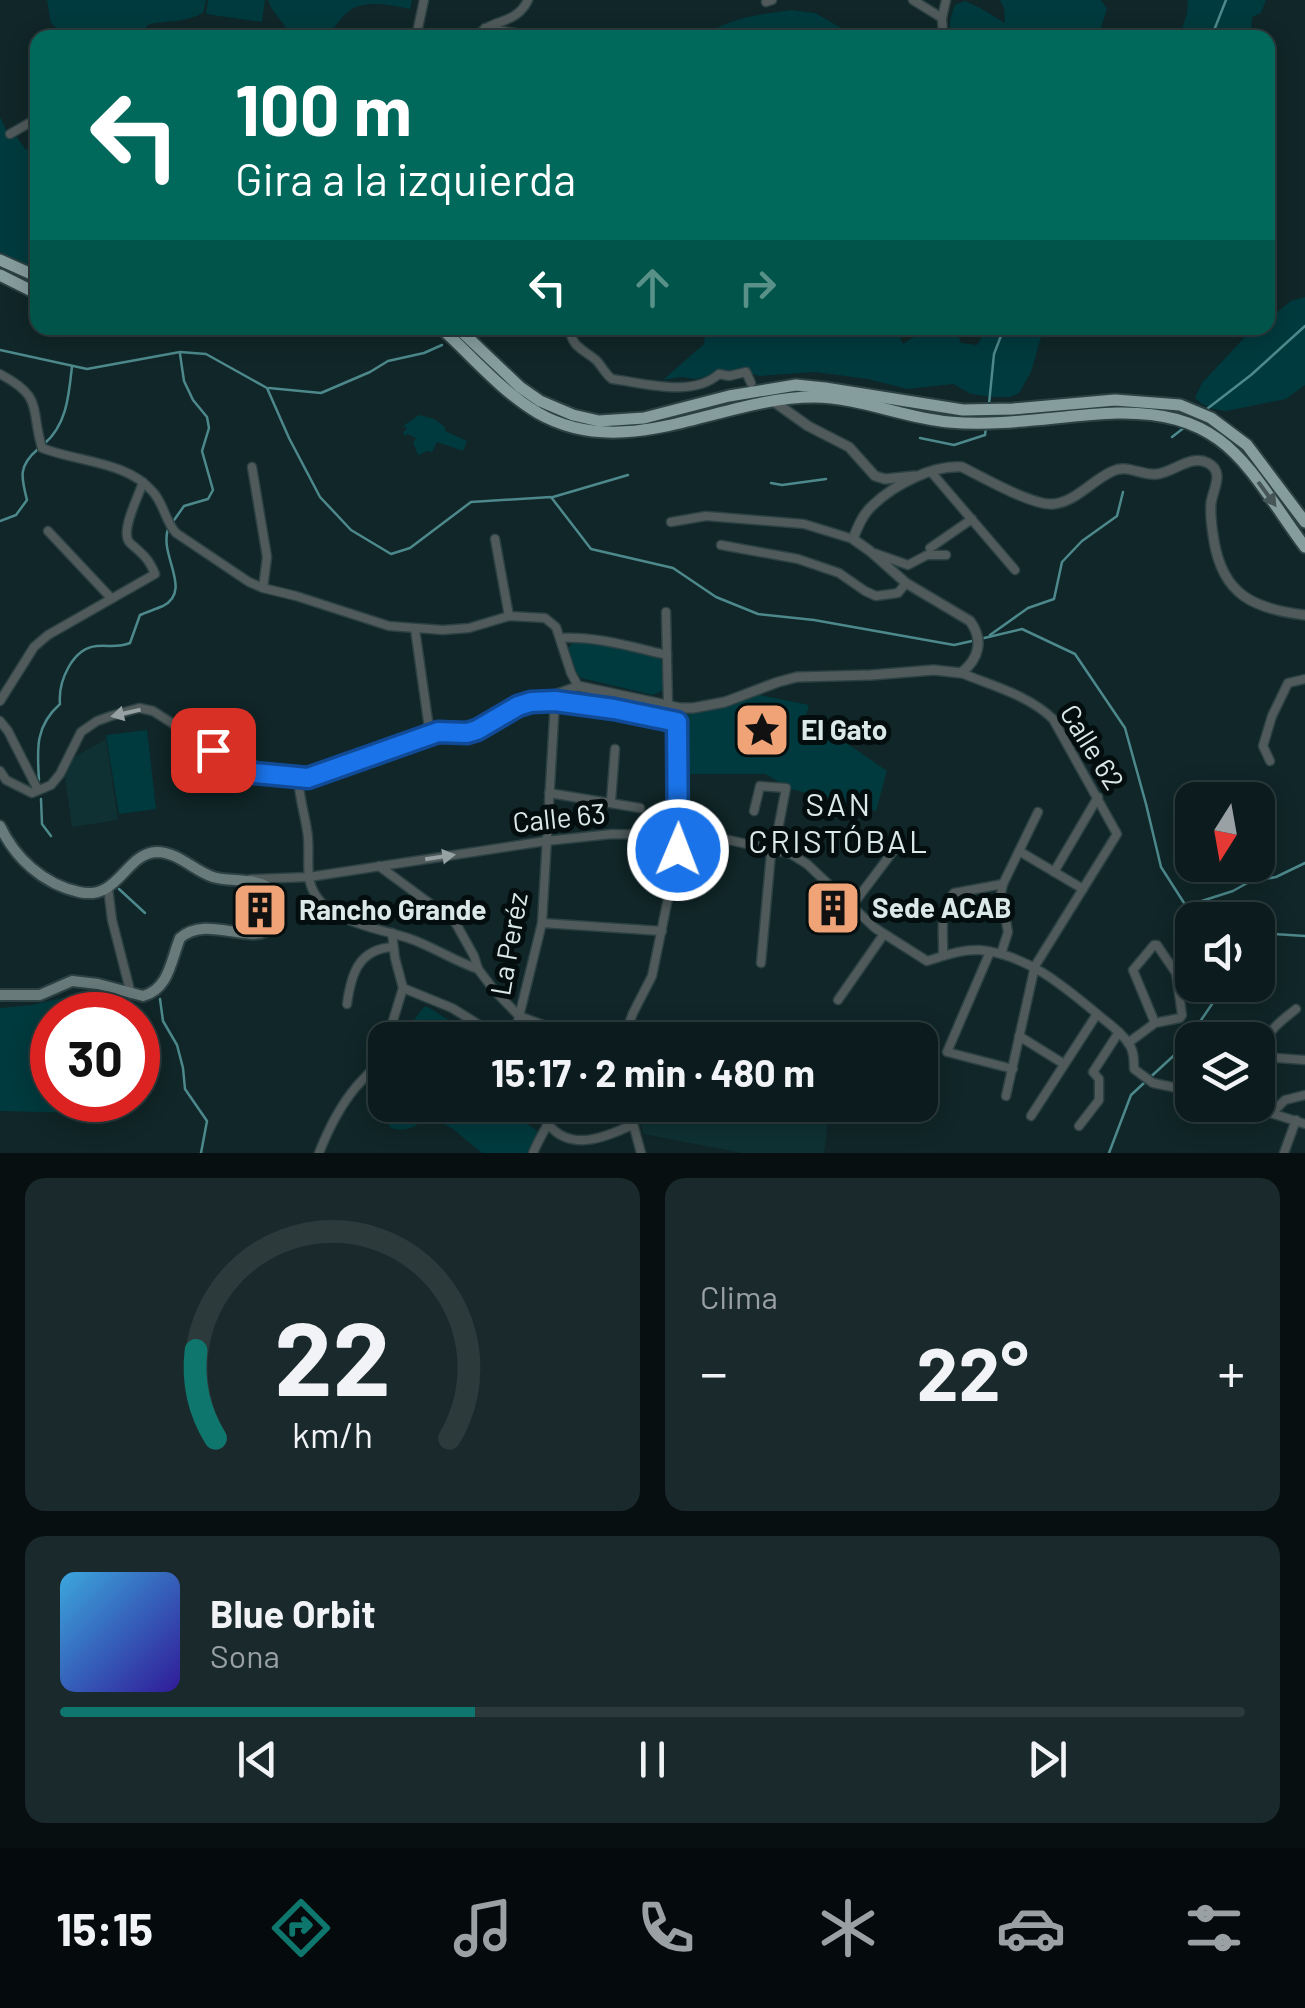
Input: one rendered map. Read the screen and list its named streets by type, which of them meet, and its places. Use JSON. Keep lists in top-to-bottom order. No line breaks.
{"streets":{"street":["Calle 62","Calle 63","La Peréz"]},"crossings":[["Calle 63","La Peréz"]],"districts":["SAN CRISTÓBAL"],"places":{"place":["El Gato"],"building":["Sede ACAB","Rancho Grande"]},"north":"bottom","page":{"turn":["100 m","Gira a la izquierda"],"limit":"30","trip":"15:17 · 2 min · 480 m","tile":"Clima","heat":["−","22°","+"],"song":["Blue Orbit","Sona"],"tabs":"15:15","gauge":["22","km/h"]}}
